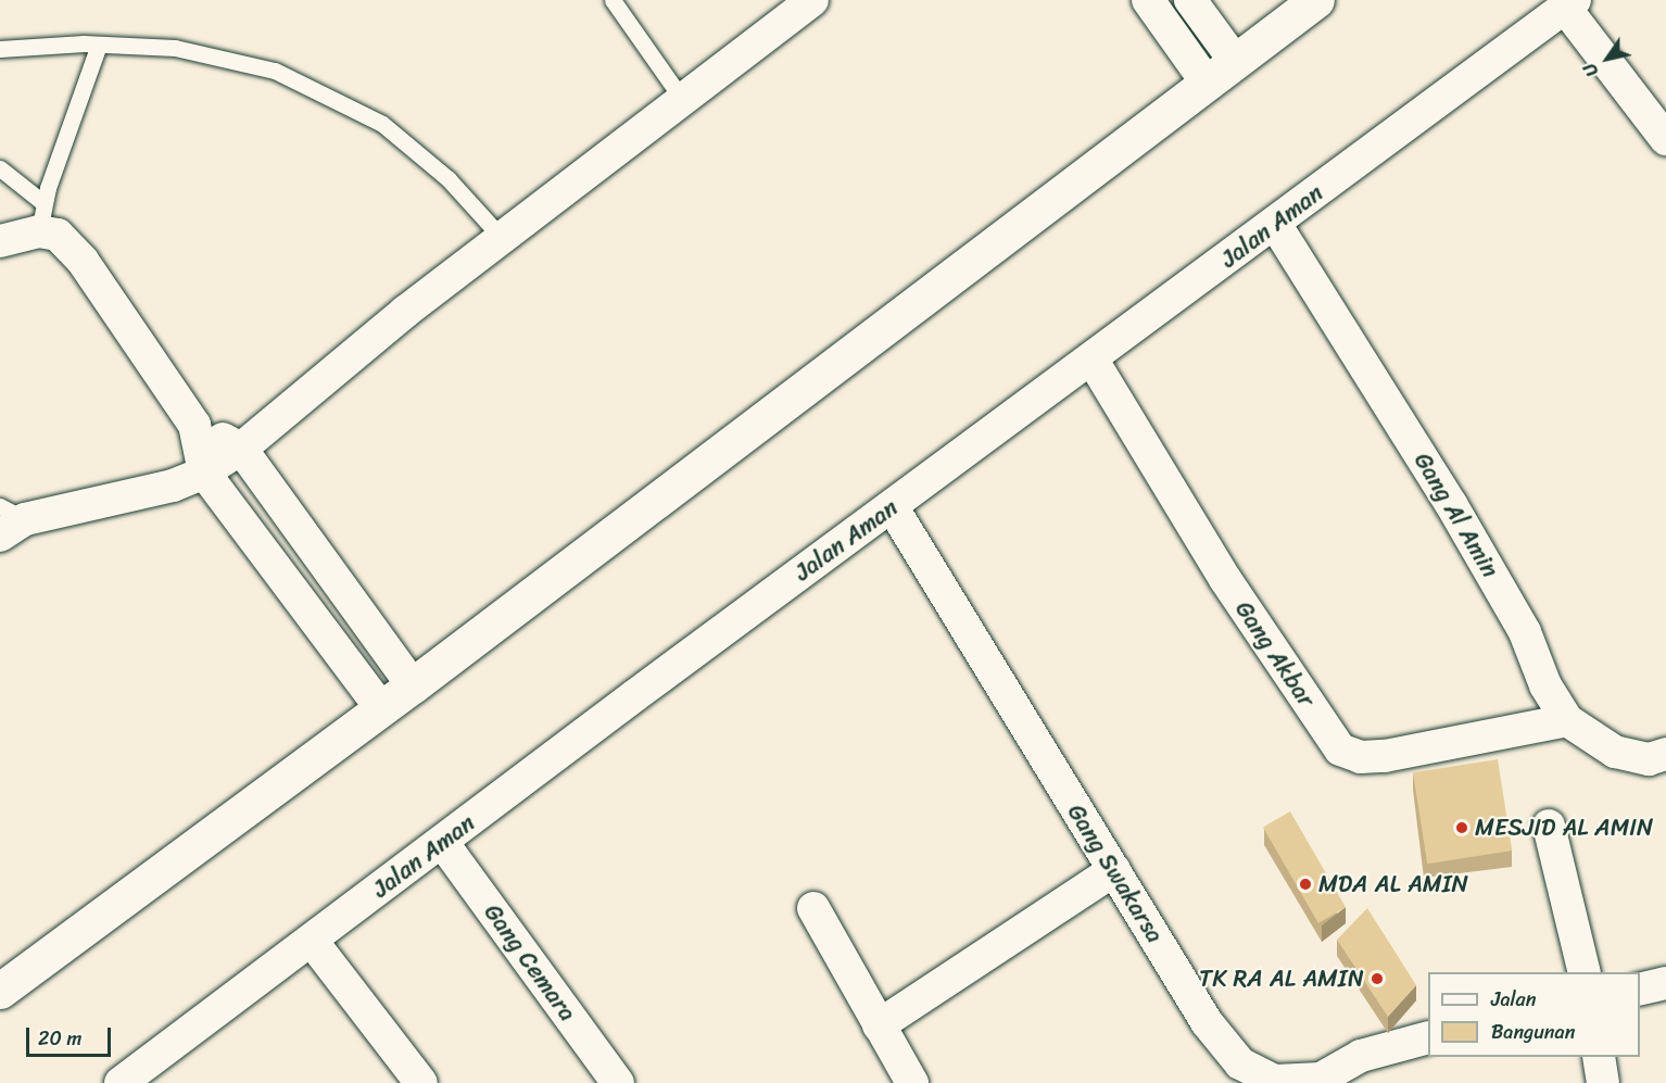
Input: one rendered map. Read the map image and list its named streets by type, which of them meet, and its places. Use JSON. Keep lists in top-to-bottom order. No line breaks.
{"streets":{"street":["Jalan Aman","Gang Al Amin","Gang Akbar","Gang Swakarsa","Gang Cemara"]},"crossings":[["Jalan Aman","Gang Al Amin"],["Jalan Aman","Gang Akbar"],["Jalan Aman","Gang Swakarsa"],["Jalan Aman","Gang Cemara"],["Gang Al Amin","Gang Akbar"]],"places":["MESJID AL AMIN","MDA AL AMIN","TK RA AL AMIN"],"legend":["Jalan","Bangunan"],"scale_bar":"20 m","north":"bottom left"}
